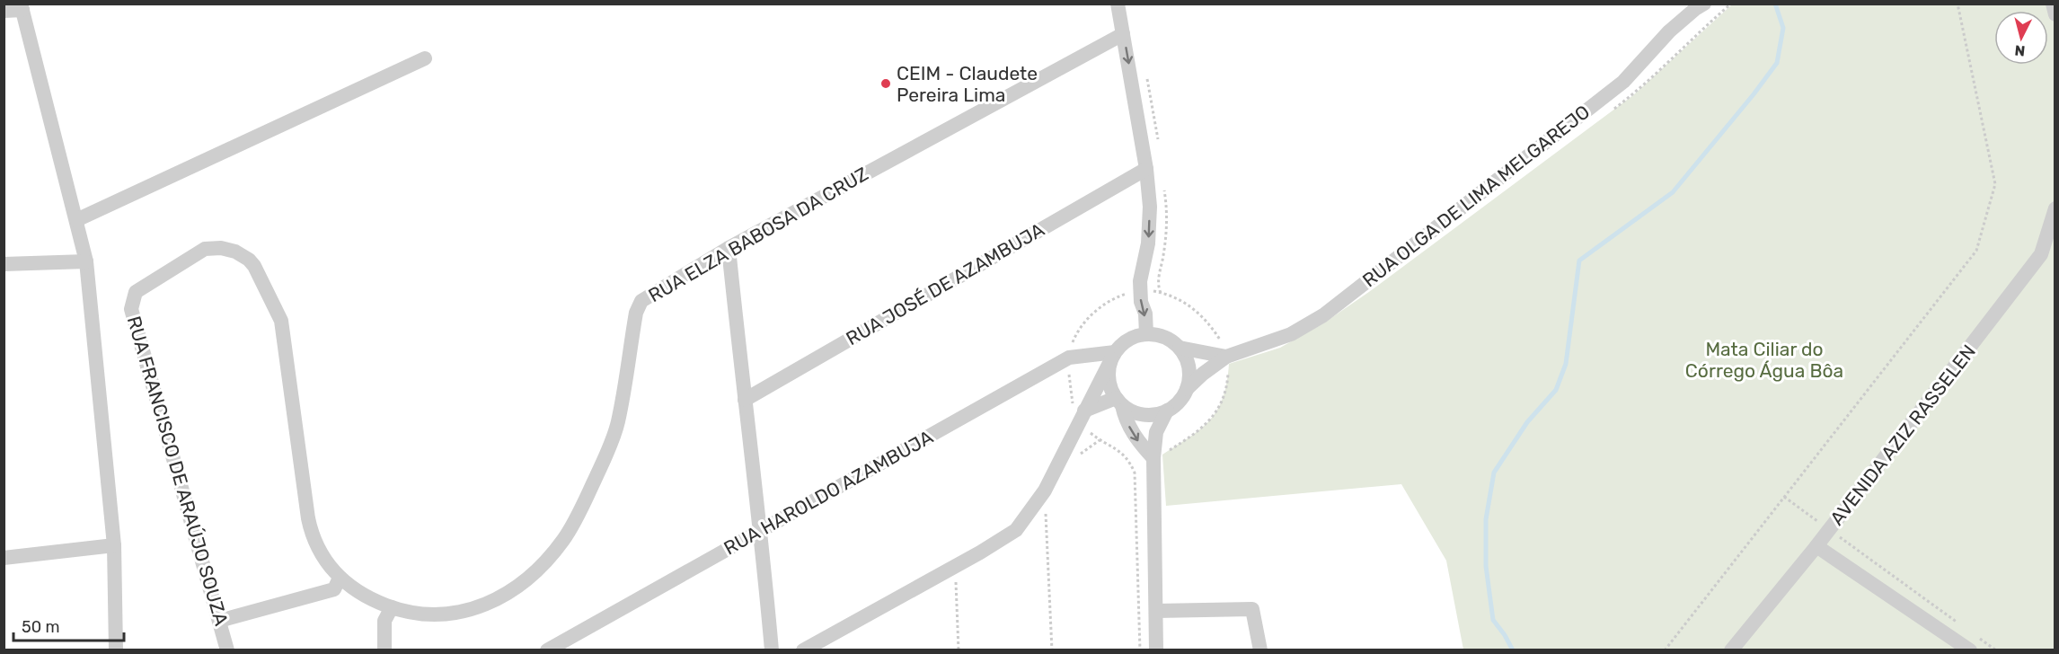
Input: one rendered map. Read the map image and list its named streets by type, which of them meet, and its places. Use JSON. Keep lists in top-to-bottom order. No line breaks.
{"streets":{"street":["RUA OLGA DE LIMA MELGAREJO","RUA ELZA BABOSA DA CRUZ","RUA JOSÉ DE AZAMBUJA","AVENIDA AZIZ RASSELEN","RUA FRANCISCO DE ARAÚJO SOUZA","RUA HAROLDO AZAMBUJA"]},"crossings":[["RUA OLGA DE LIMA MELGAREJO","RUA HAROLDO AZAMBUJA"],["RUA ELZA BABOSA DA CRUZ","RUA FRANCISCO DE ARAÚJO SOUZA"]],"parks":["Mata Ciliar do Córrego Água Bôa"],"places":["CEIM - Claudete Pereira Lima"],"scale_bar":"50 m","north":"bottom"}
